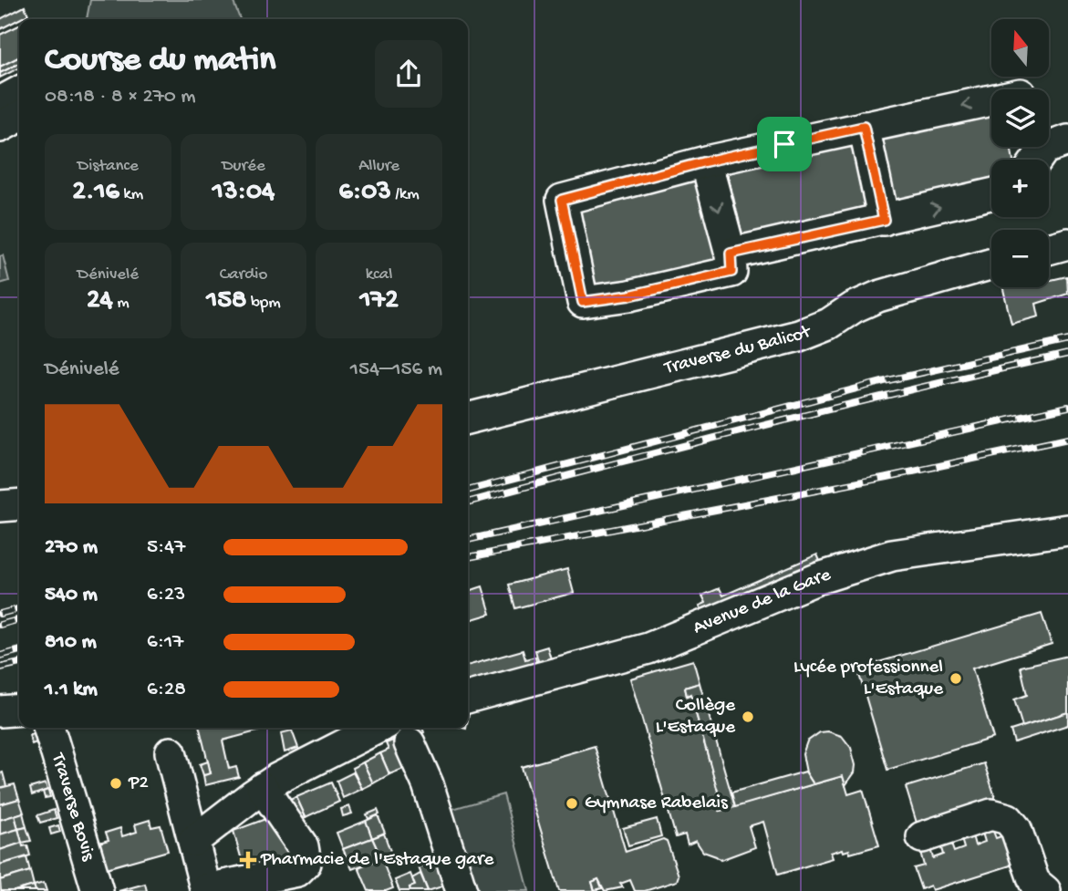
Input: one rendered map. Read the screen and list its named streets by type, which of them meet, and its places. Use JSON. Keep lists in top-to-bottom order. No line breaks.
{"streets":{"street":["Traverse du Balicot","Avenue de la Gare","Traverse Bovis"]},"places":{"other":["Lycée professionnel L'Estaque","Collège L'Estaque","P2","Gymnase Rabelais"],"health":["Pharmacie de l'Estaque gare"]},"north":"top","page":{"map_buttons":["+","−"],"heading":["Course du matin","08:18 · 8 × 270 m"],"stats":[["Distance","2.16 km"],["Durée","13:04"],["Allure","6:03 /km"],["Dénivelé","24 m"],["Cardio","158 bpm"],["kcal","172"]],"chart":["Dénivelé","154–156 m"],"list":[{"name":"270 m","note":"5:47"},{"name":"540 m","note":"6:23"},{"name":"810 m","note":"6:17"},{"name":"1.1 km","note":"6:28"}]}}
